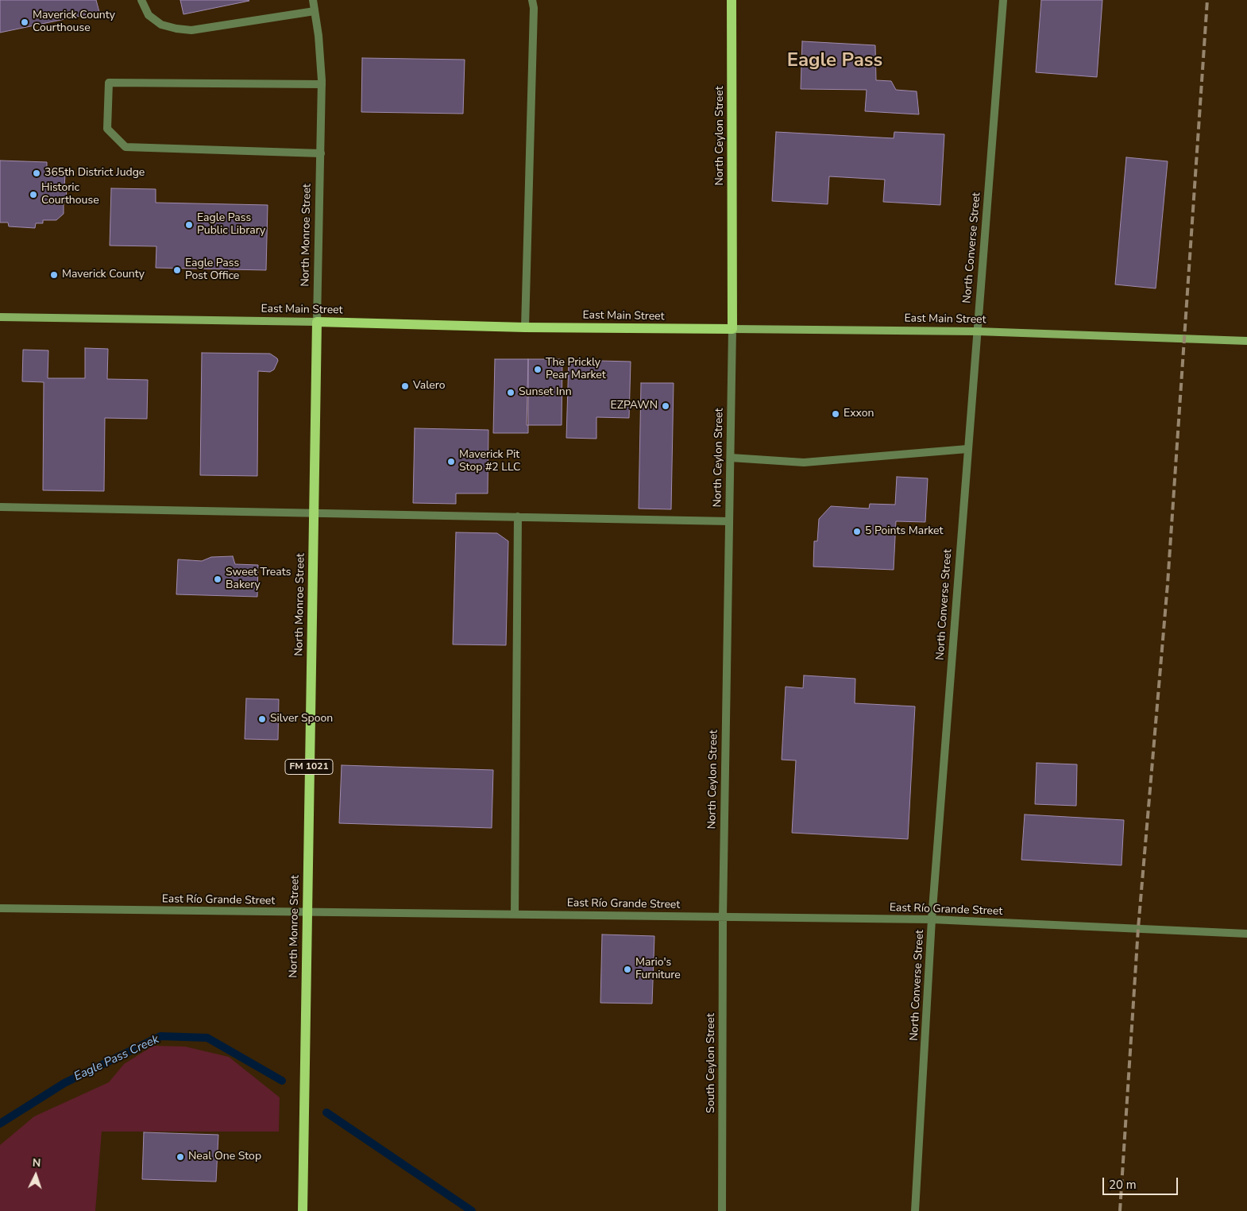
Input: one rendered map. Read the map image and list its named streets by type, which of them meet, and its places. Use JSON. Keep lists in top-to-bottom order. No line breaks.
{"streets":{"main road":["North Ceylon Street","North Monroe Street","East Main Street","FM 1021"],"street":["North Converse Street","East Río Grande Street","South Ceylon Street"]},"crossings":[["North Ceylon Street","East Main Street"],["North Ceylon Street","East Río Grande Street"],["North Ceylon Street","South Ceylon Street"],["North Monroe Street","East Main Street"],["North Monroe Street","East Río Grande Street"],["North Converse Street","East Main Street"],["North Converse Street","East Río Grande Street"],["East Río Grande Street","South Ceylon Street"]],"districts":["Eagle Pass"],"water":["Eagle Pass Creek"],"places":["Maverick County Courthouse","365th District Judge","Historic Courthouse","Eagle Pass Public Library","Eagle Pass Post Office","Maverick County","The Prickly Pear Market","Valero","Sunset Inn","EZPAWN","Exxon","Maverick Pit Stop #2 LLC","5 Points Market","Sweet Treats Bakery","Silver Spoon","Mario's Furniture","Neal One Stop"],"scale_bar":"20 m","north":"top"}
